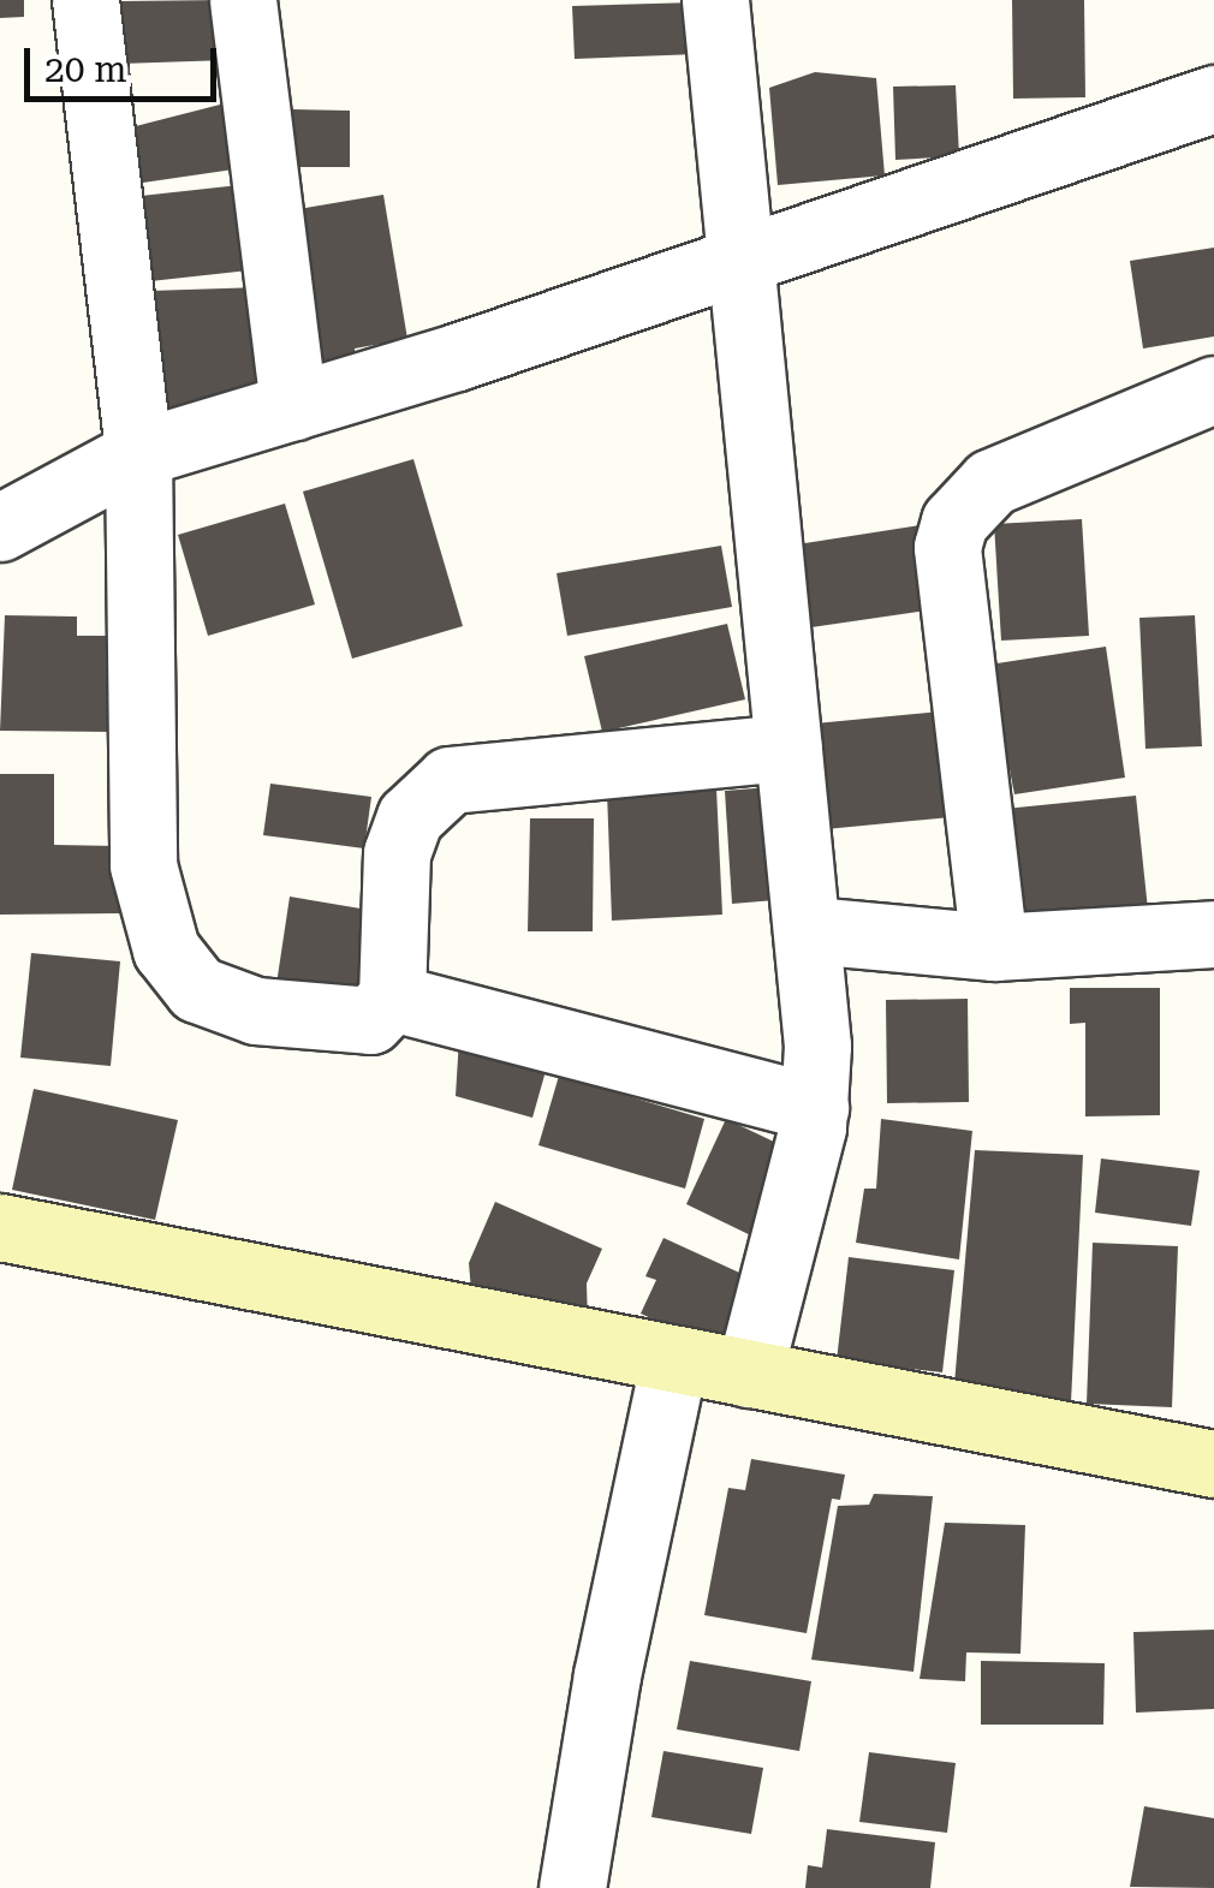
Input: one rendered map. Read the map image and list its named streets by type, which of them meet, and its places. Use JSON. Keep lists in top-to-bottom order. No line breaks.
{"scale_bar":"20 m"}
